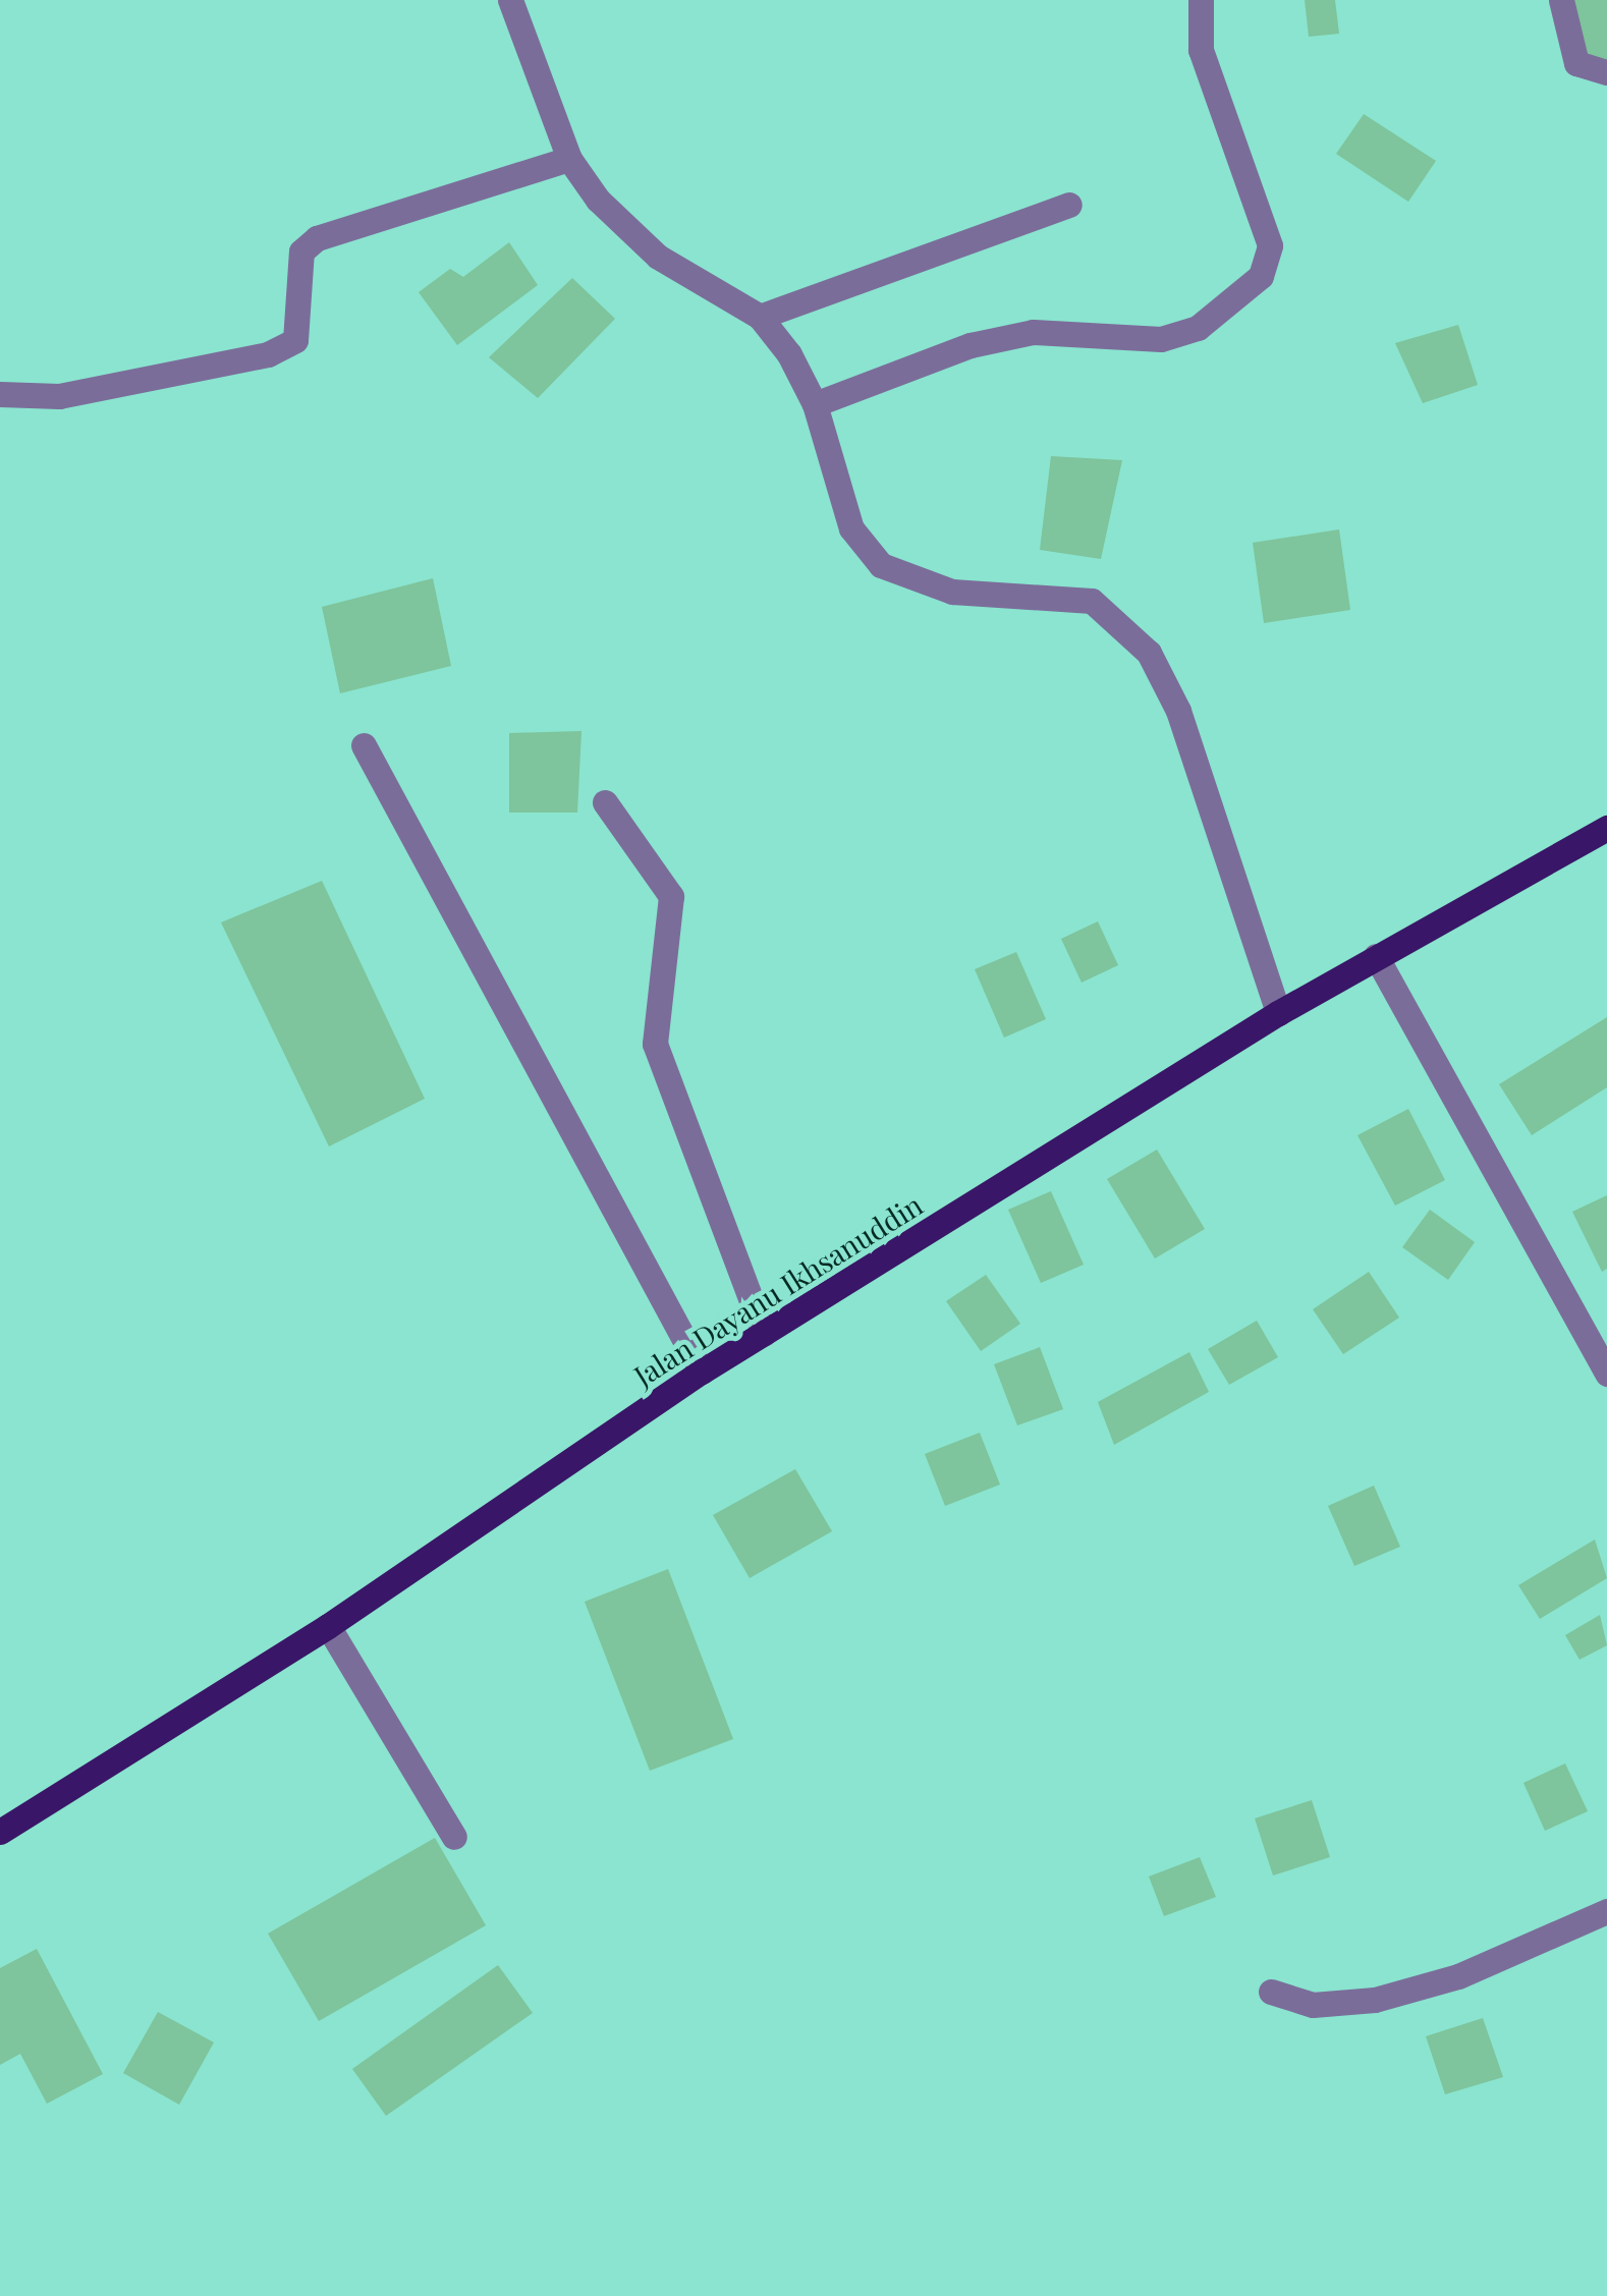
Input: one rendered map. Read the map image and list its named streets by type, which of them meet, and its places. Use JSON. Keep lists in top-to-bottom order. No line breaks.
{"streets":{"main road":["Jalan Dayanu Ikhsanuddin"]}}
